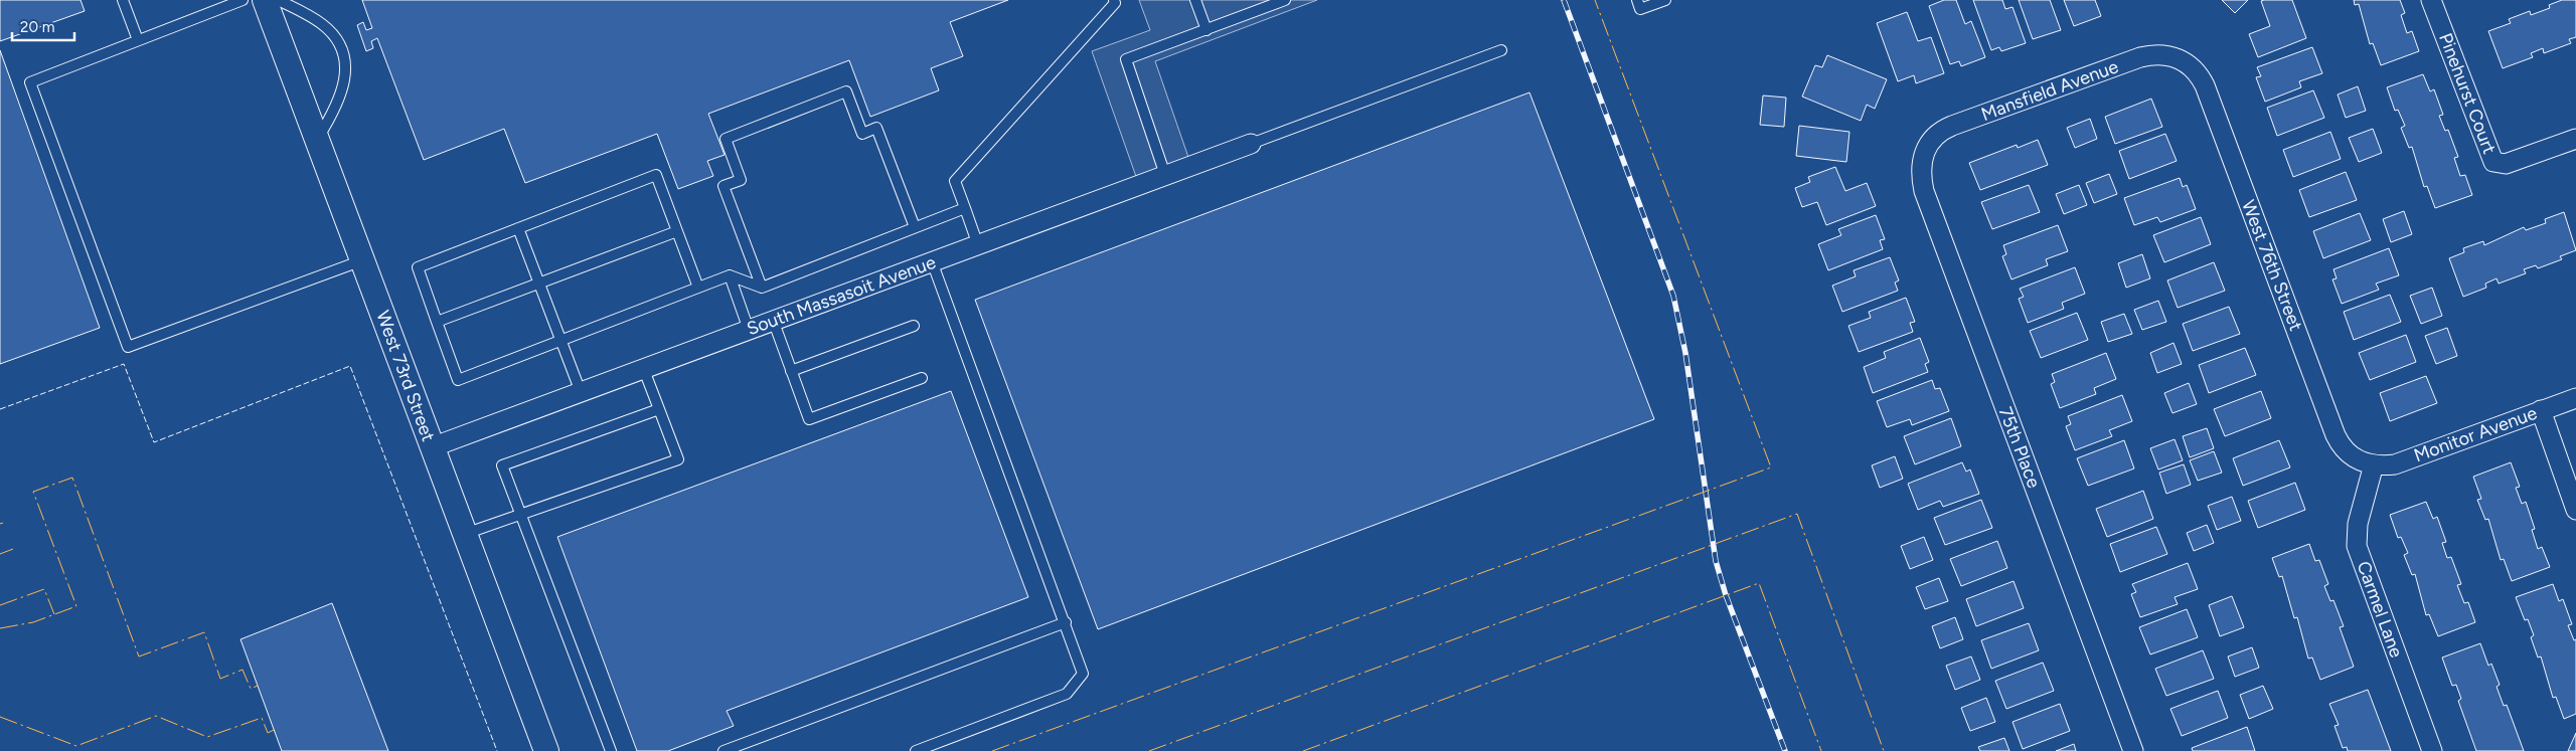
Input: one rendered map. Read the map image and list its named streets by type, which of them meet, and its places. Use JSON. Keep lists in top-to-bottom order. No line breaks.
{"streets":{"street":["Mansfield Avenue","Pinehurst Court","West 76th Street","South Massasoit Avenue","West 73rd Street","Monitor Avenue","75th Place","Carmel Lane"]},"crossings":[["Mansfield Avenue","West 76th Street"],["Mansfield Avenue","75th Place"],["West 76th Street","Monitor Avenue"],["West 76th Street","Carmel Lane"],["South Massasoit Avenue","West 73rd Street"],["Monitor Avenue","Carmel Lane"]],"scale_bar":"20 m"}
